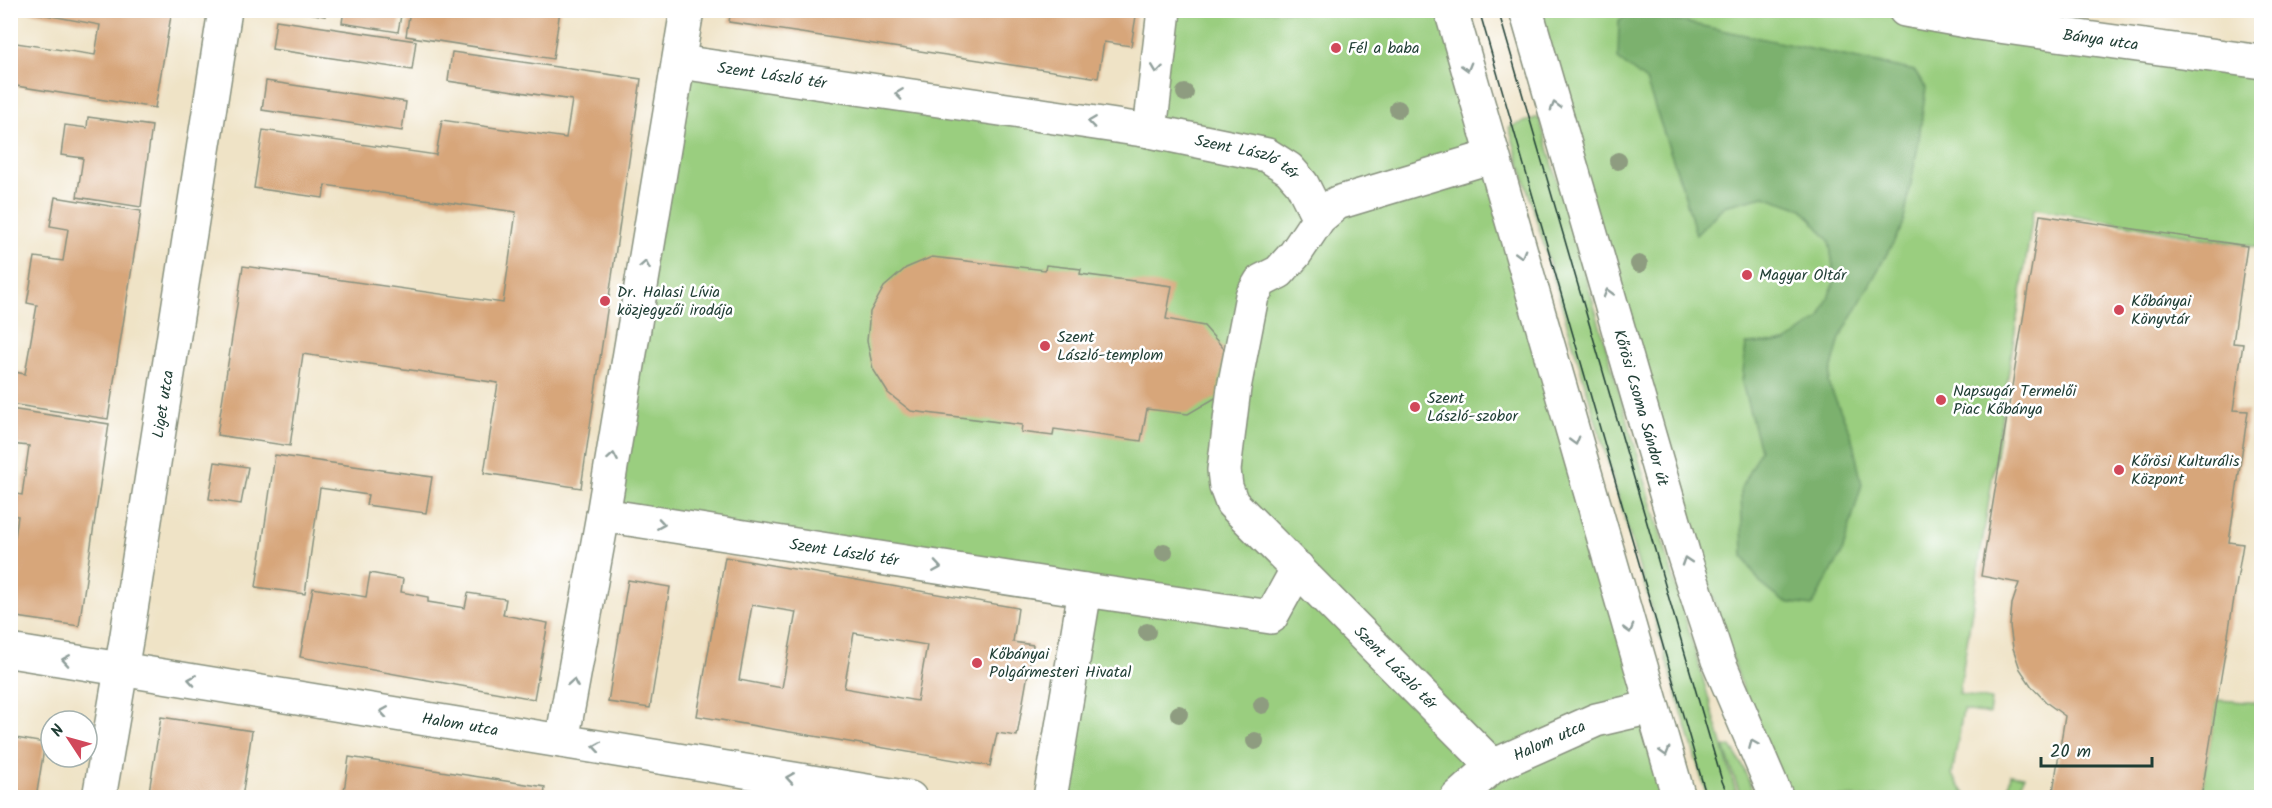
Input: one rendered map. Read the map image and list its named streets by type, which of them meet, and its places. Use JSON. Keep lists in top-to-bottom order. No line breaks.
{"streets":{"street":["Bánya utca","Szent László tér","Liget utca","Kőrösi Csoma Sándor út","Halom utca"]},"crossings":[["Szent László tér","Halom utca"],["Liget utca","Halom utca"]],"one_way":["Halom utca"],"places":["Fél a baba","Magyar Oltár","Dr. Halasi Lívia közjegyzői irodája","Kőbányai Könyvtár","Szent László-templom","Napsugár Termelői Piac Kőbánya","Szent László-szobor","Kőrösi Kulturális Központ","Kőbányai Polgármesteri Hivatal"],"scale_bar":"20 m","north":"top left"}
